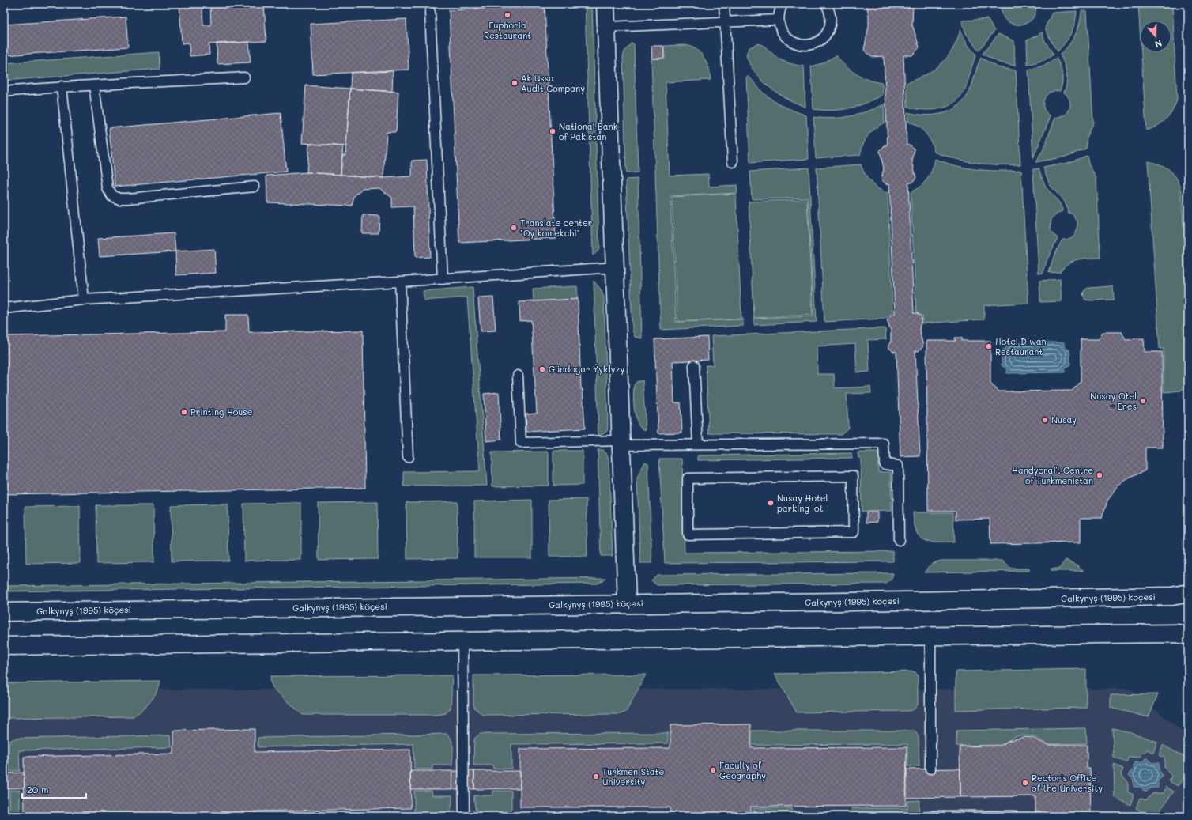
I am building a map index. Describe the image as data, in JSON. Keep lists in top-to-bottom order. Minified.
{"streets":{"main road":["Galkynyş (1995) köçesi"]},"places":["Euphoria Restaurant","Ak Ussa Audit Company","National Bank of Pakistan","Translate center \"Oy komekchi\"","Hotel Diwan Restaurant","Gündogar Ýyldyzy","Nusay Otel - Enes","Printing House","Nusay","Handycraft Centre of Turkmenistan","Nusay Hotel parking lot","Faculty of Geography","Turkmen State University","Rector's Office of the University"],"scale_bar":"20 m","north":"bottom"}
